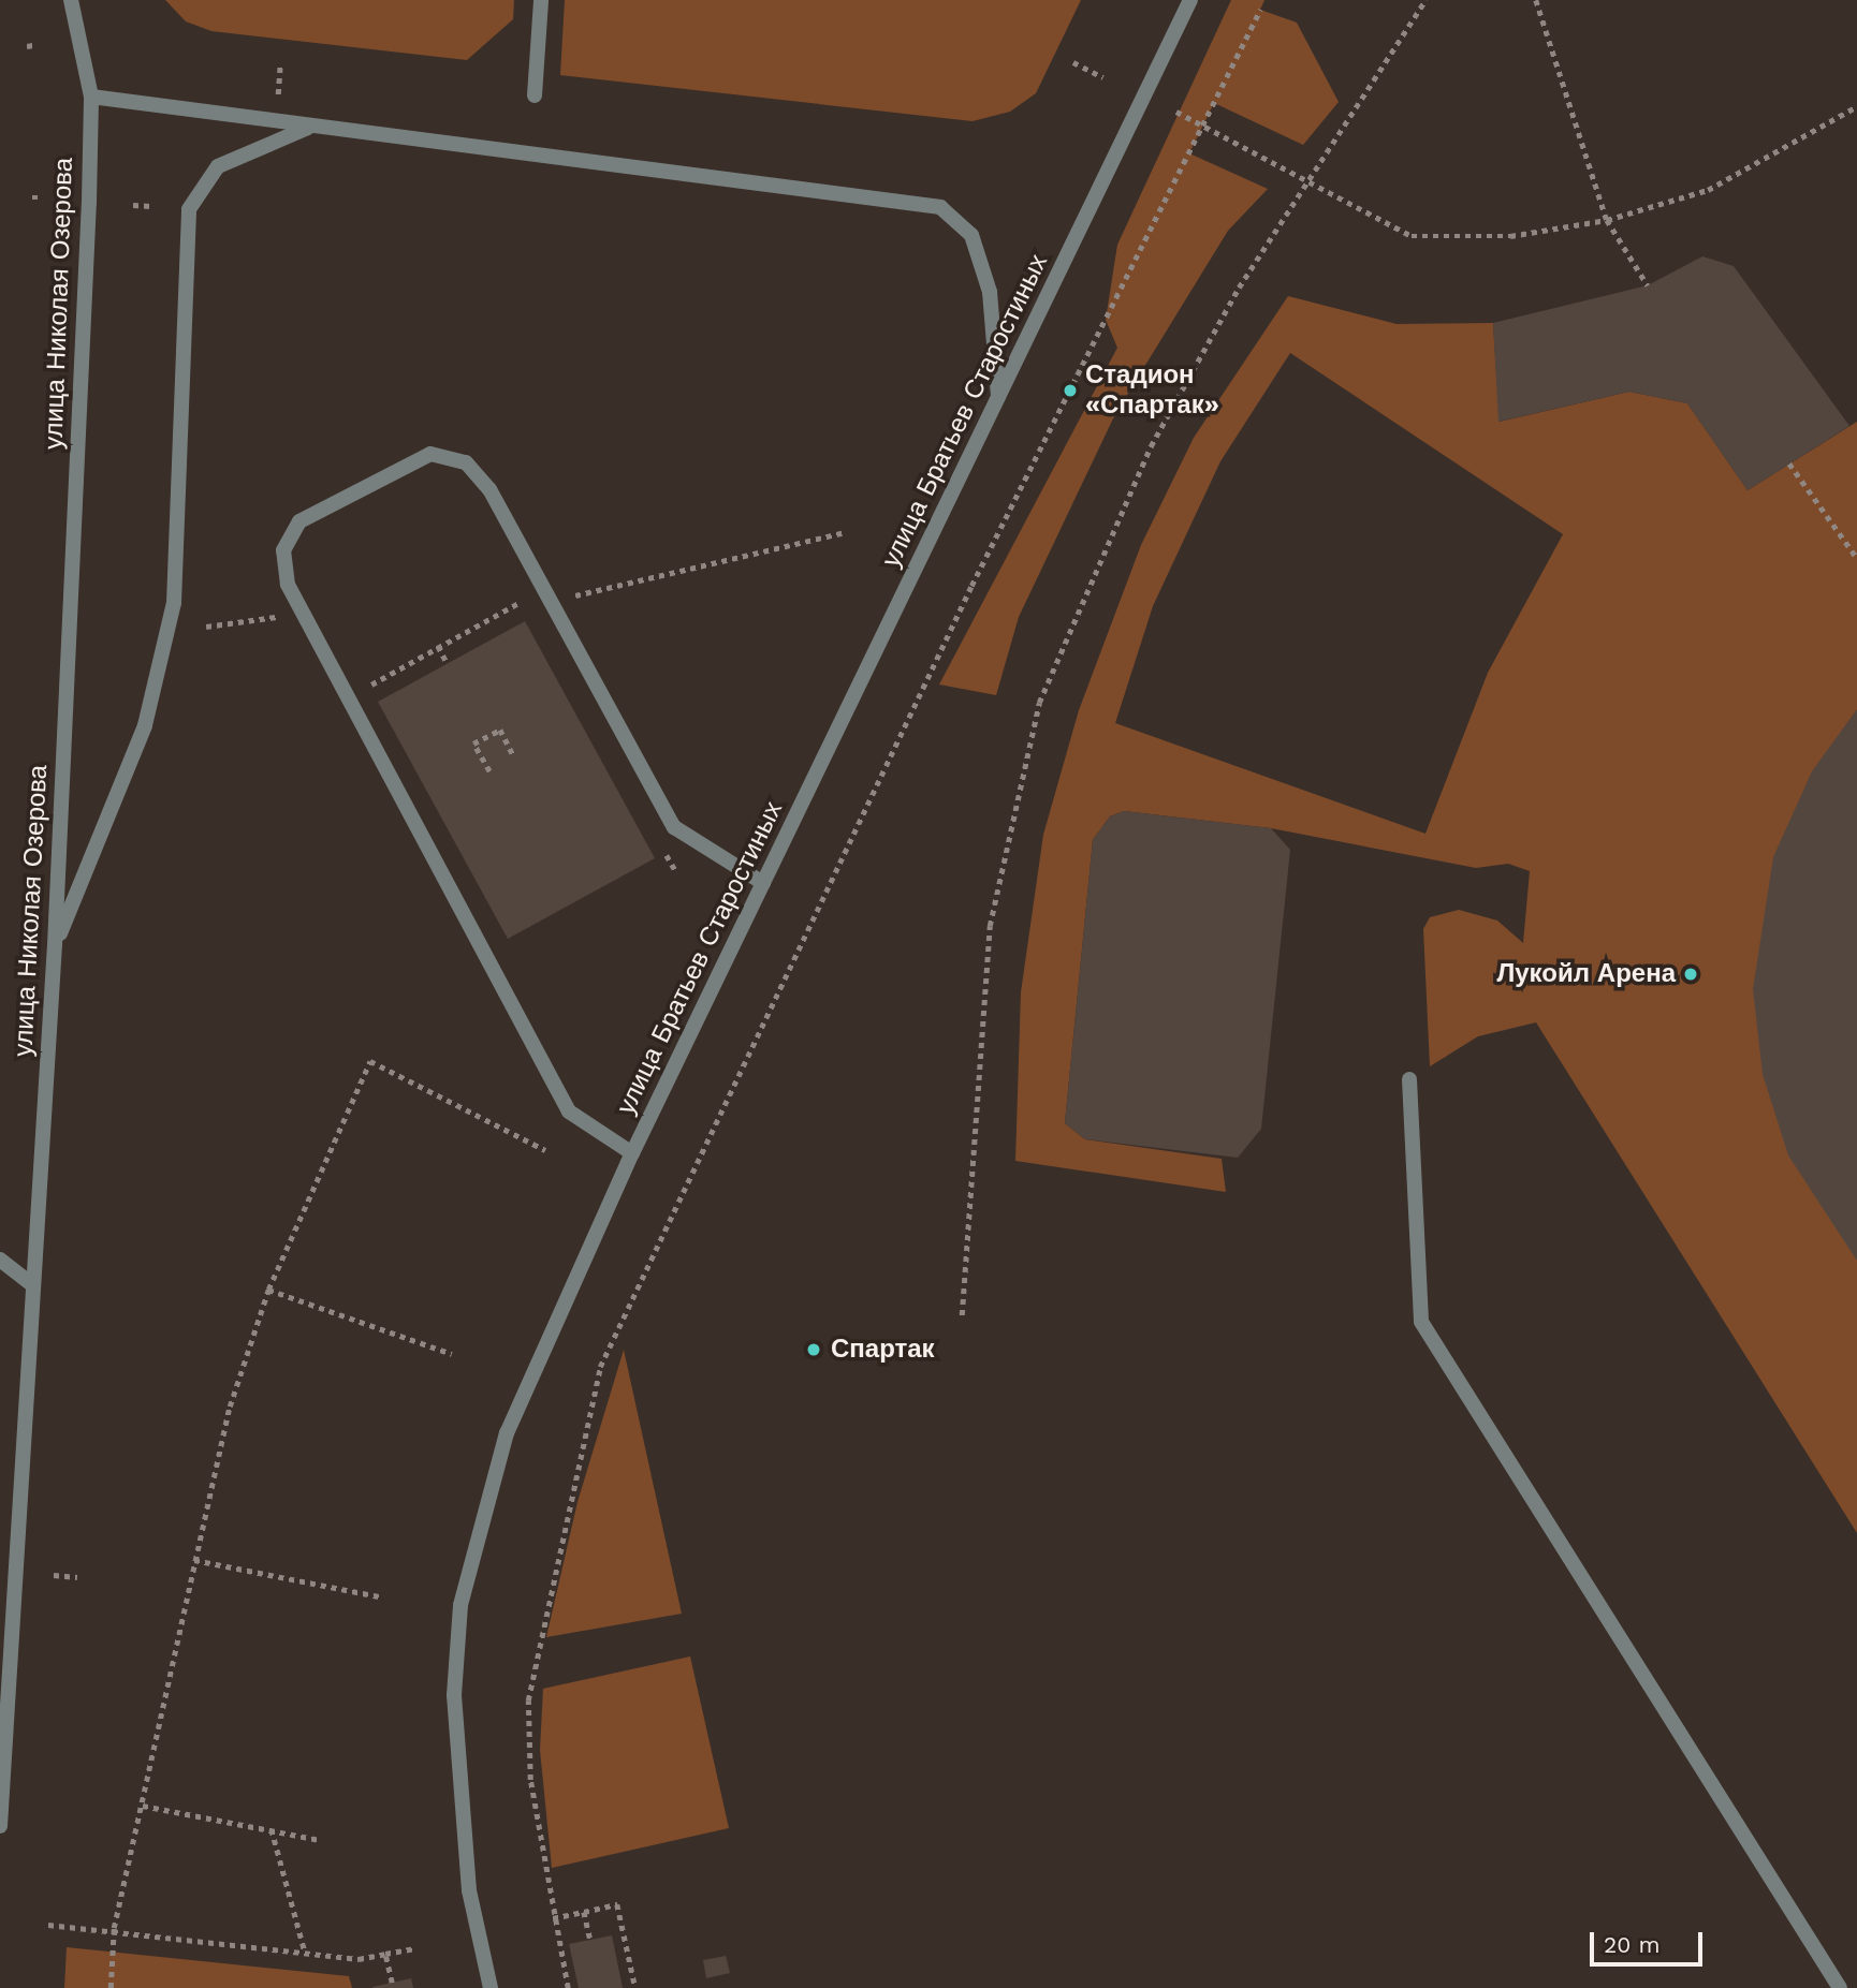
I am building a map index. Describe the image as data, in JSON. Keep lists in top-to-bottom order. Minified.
{"streets":{"street":["улица Николая Озерова","улица Братьев Старостиных"]},"places":["Стадион «Спартак»","Лукойл Арена","Спартак"],"scale_bar":"20 m"}
